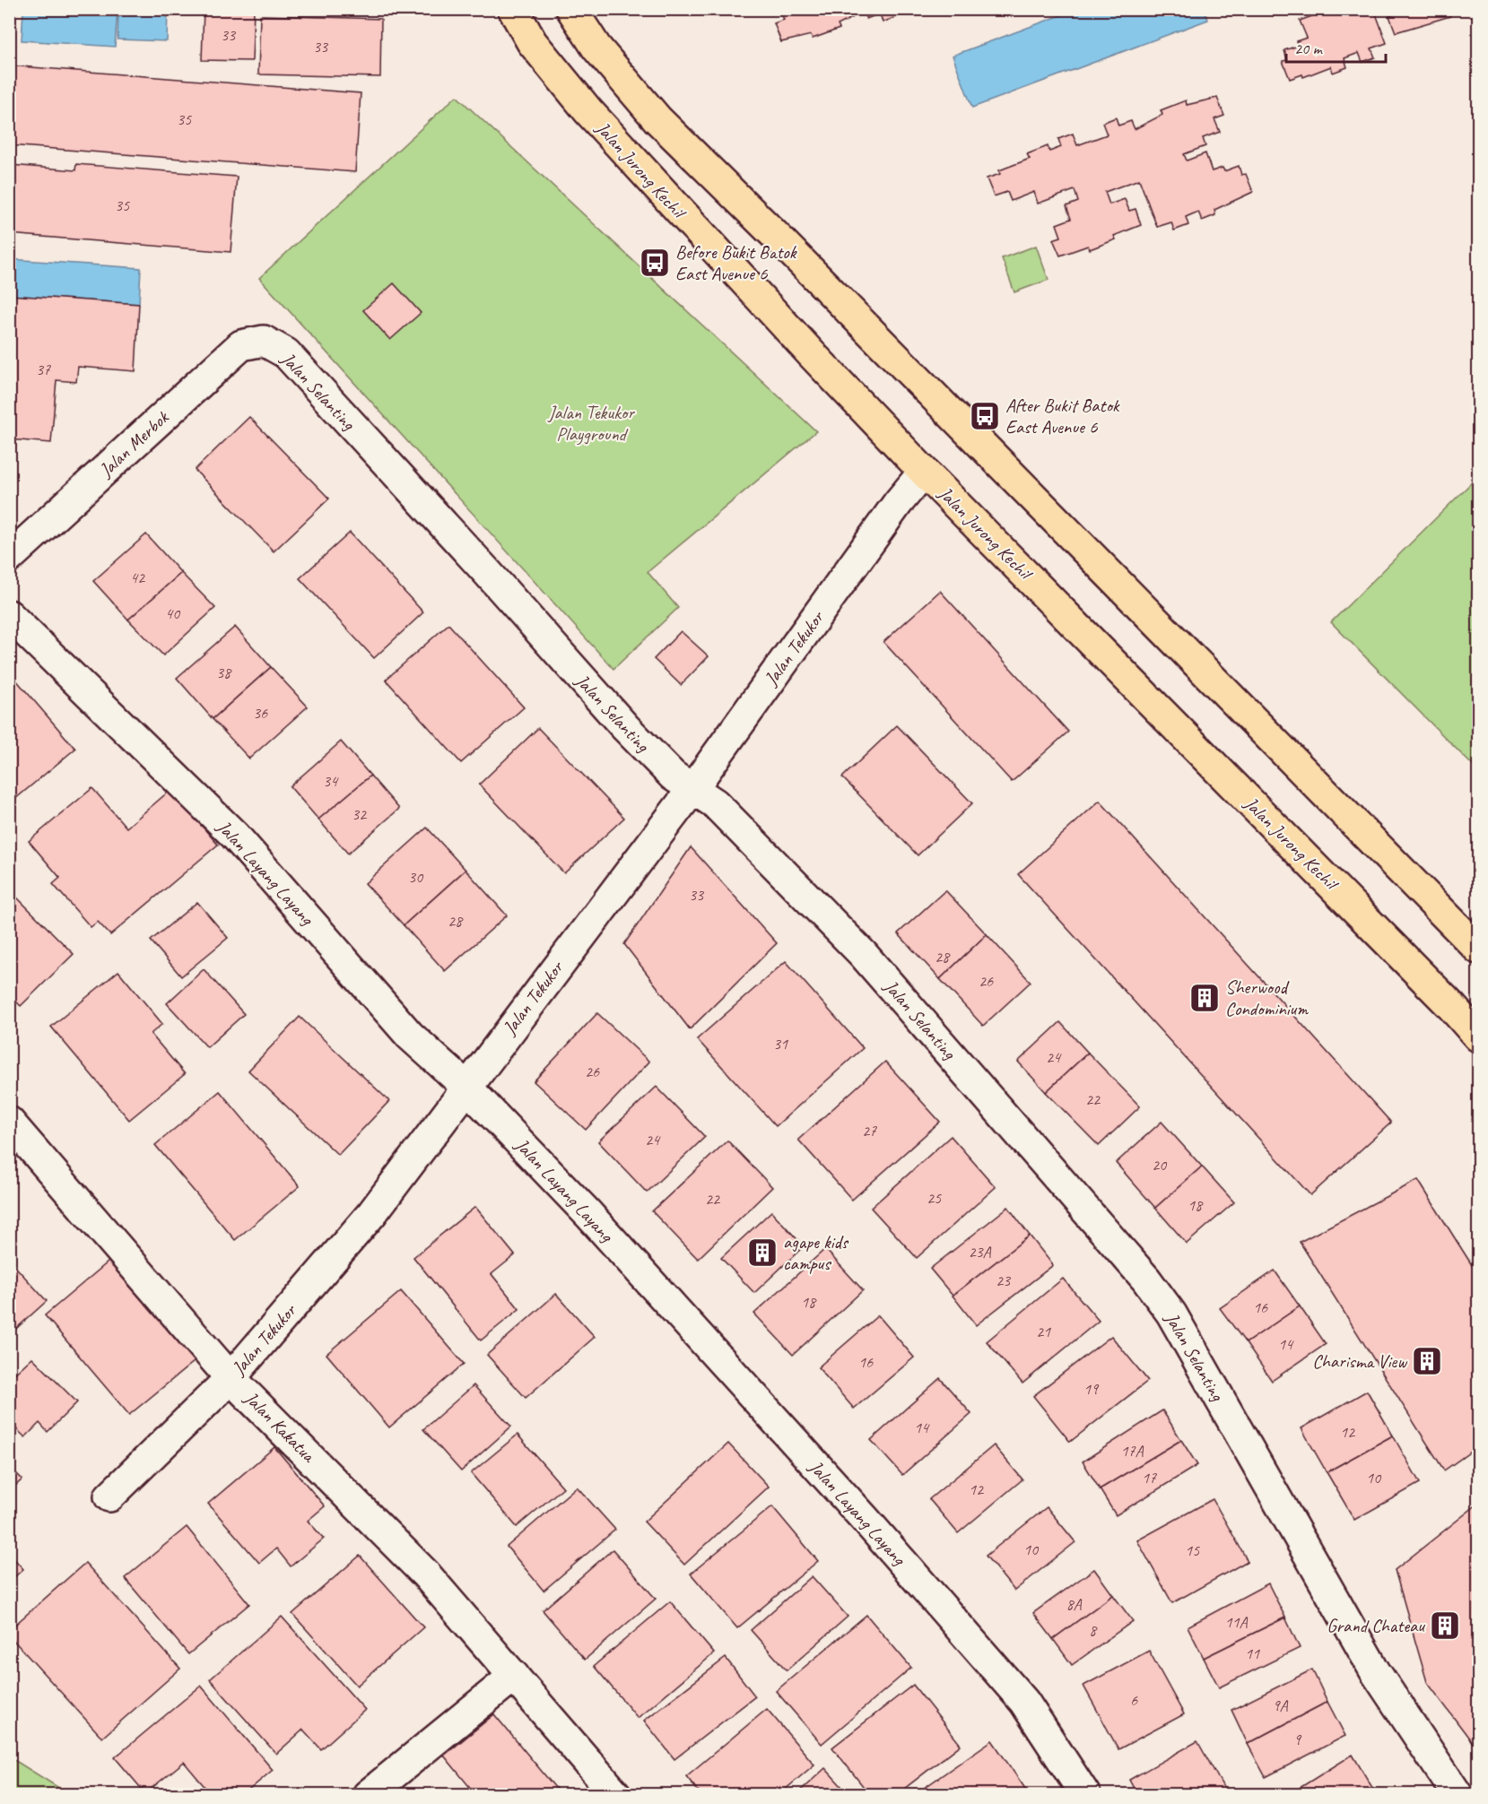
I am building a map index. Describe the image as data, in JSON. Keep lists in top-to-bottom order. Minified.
{"streets":{"main road":["Jalan Jurong Kechil"],"street":["Jalan Selanting","Jalan Merbok","Jalan Tekukor","Jalan Layang Layang","Jalan Kakatua"]},"crossings":[["Jalan Jurong Kechil","Jalan Tekukor"],["Jalan Selanting","Jalan Merbok"],["Jalan Selanting","Jalan Tekukor"],["Jalan Tekukor","Jalan Layang Layang"],["Jalan Tekukor","Jalan Kakatua"]],"parks":["Jalan Tekukor Playground"],"places":{"bus stop":["Before Bukit Batok East Avenue 6","After Bukit Batok East Avenue 6"],"building":["Sherwood Condominium","agape kids campus","Charisma View","Grand Chateau"]},"house_numbers":["33","33","35","35","37","42","40","38","36","34","32","30","33","28","28","26","31","24","26","22","27","24","20","25","22","18","23A","23","18","16","21","14","16","19","14","12","17A","17","10","12","10","15","8A","11A","8","11","6","9A","9"],"scale_bar":"20 m"}
